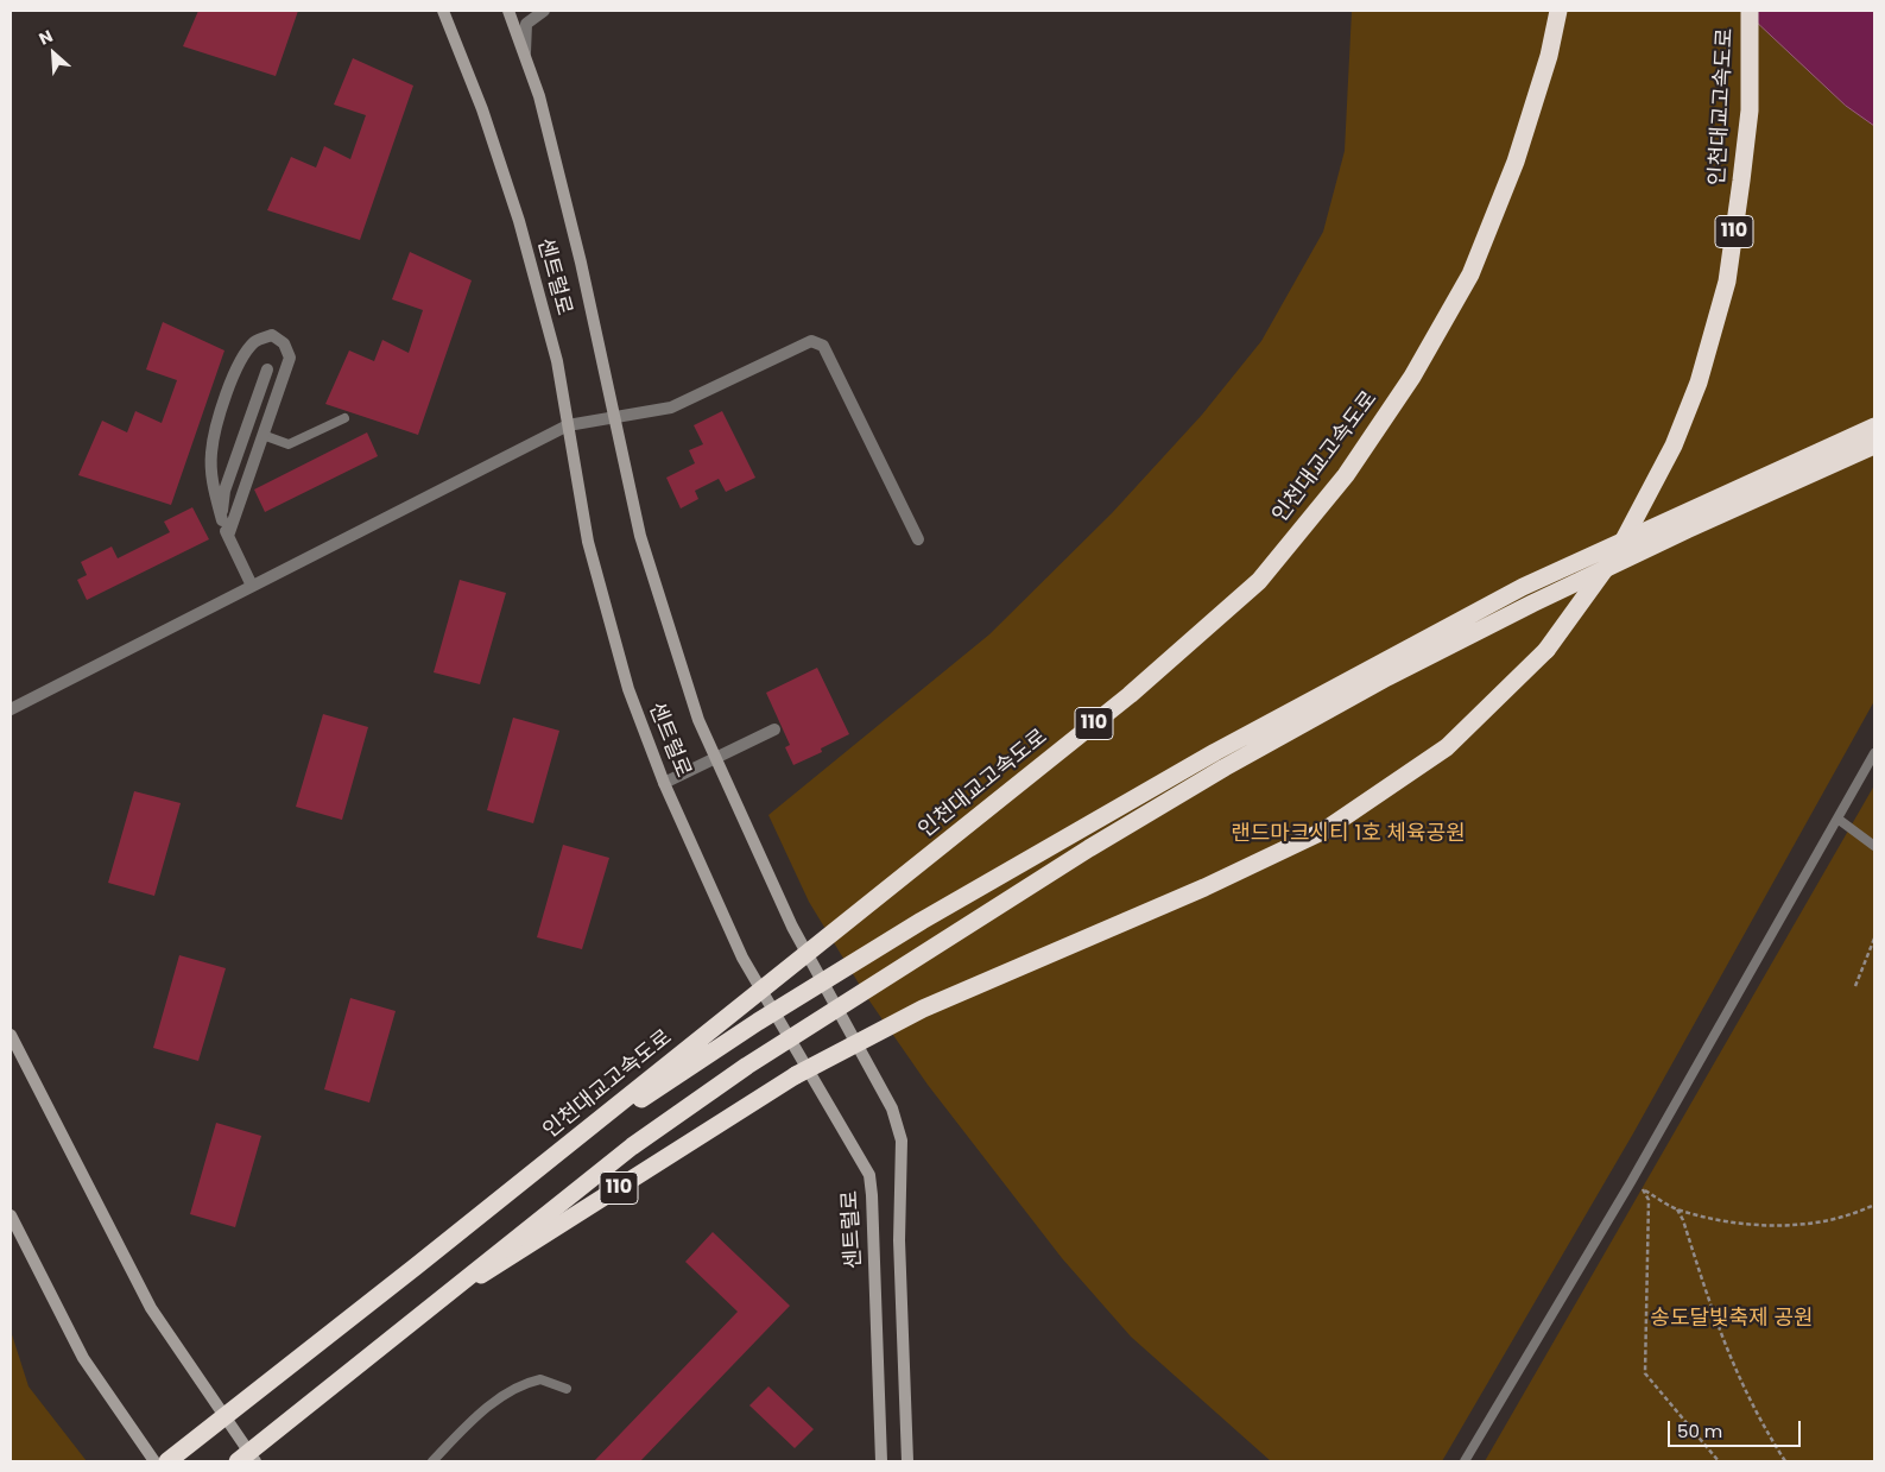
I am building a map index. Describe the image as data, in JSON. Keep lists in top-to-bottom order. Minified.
{"streets":{"highway":["인천대교고속도로","110"],"main road":["센트럴로"]},"parks":["랜드마크시티 1호 체육공원","송도달빛축제 공원"],"scale_bar":"50 m","north":"top left"}
